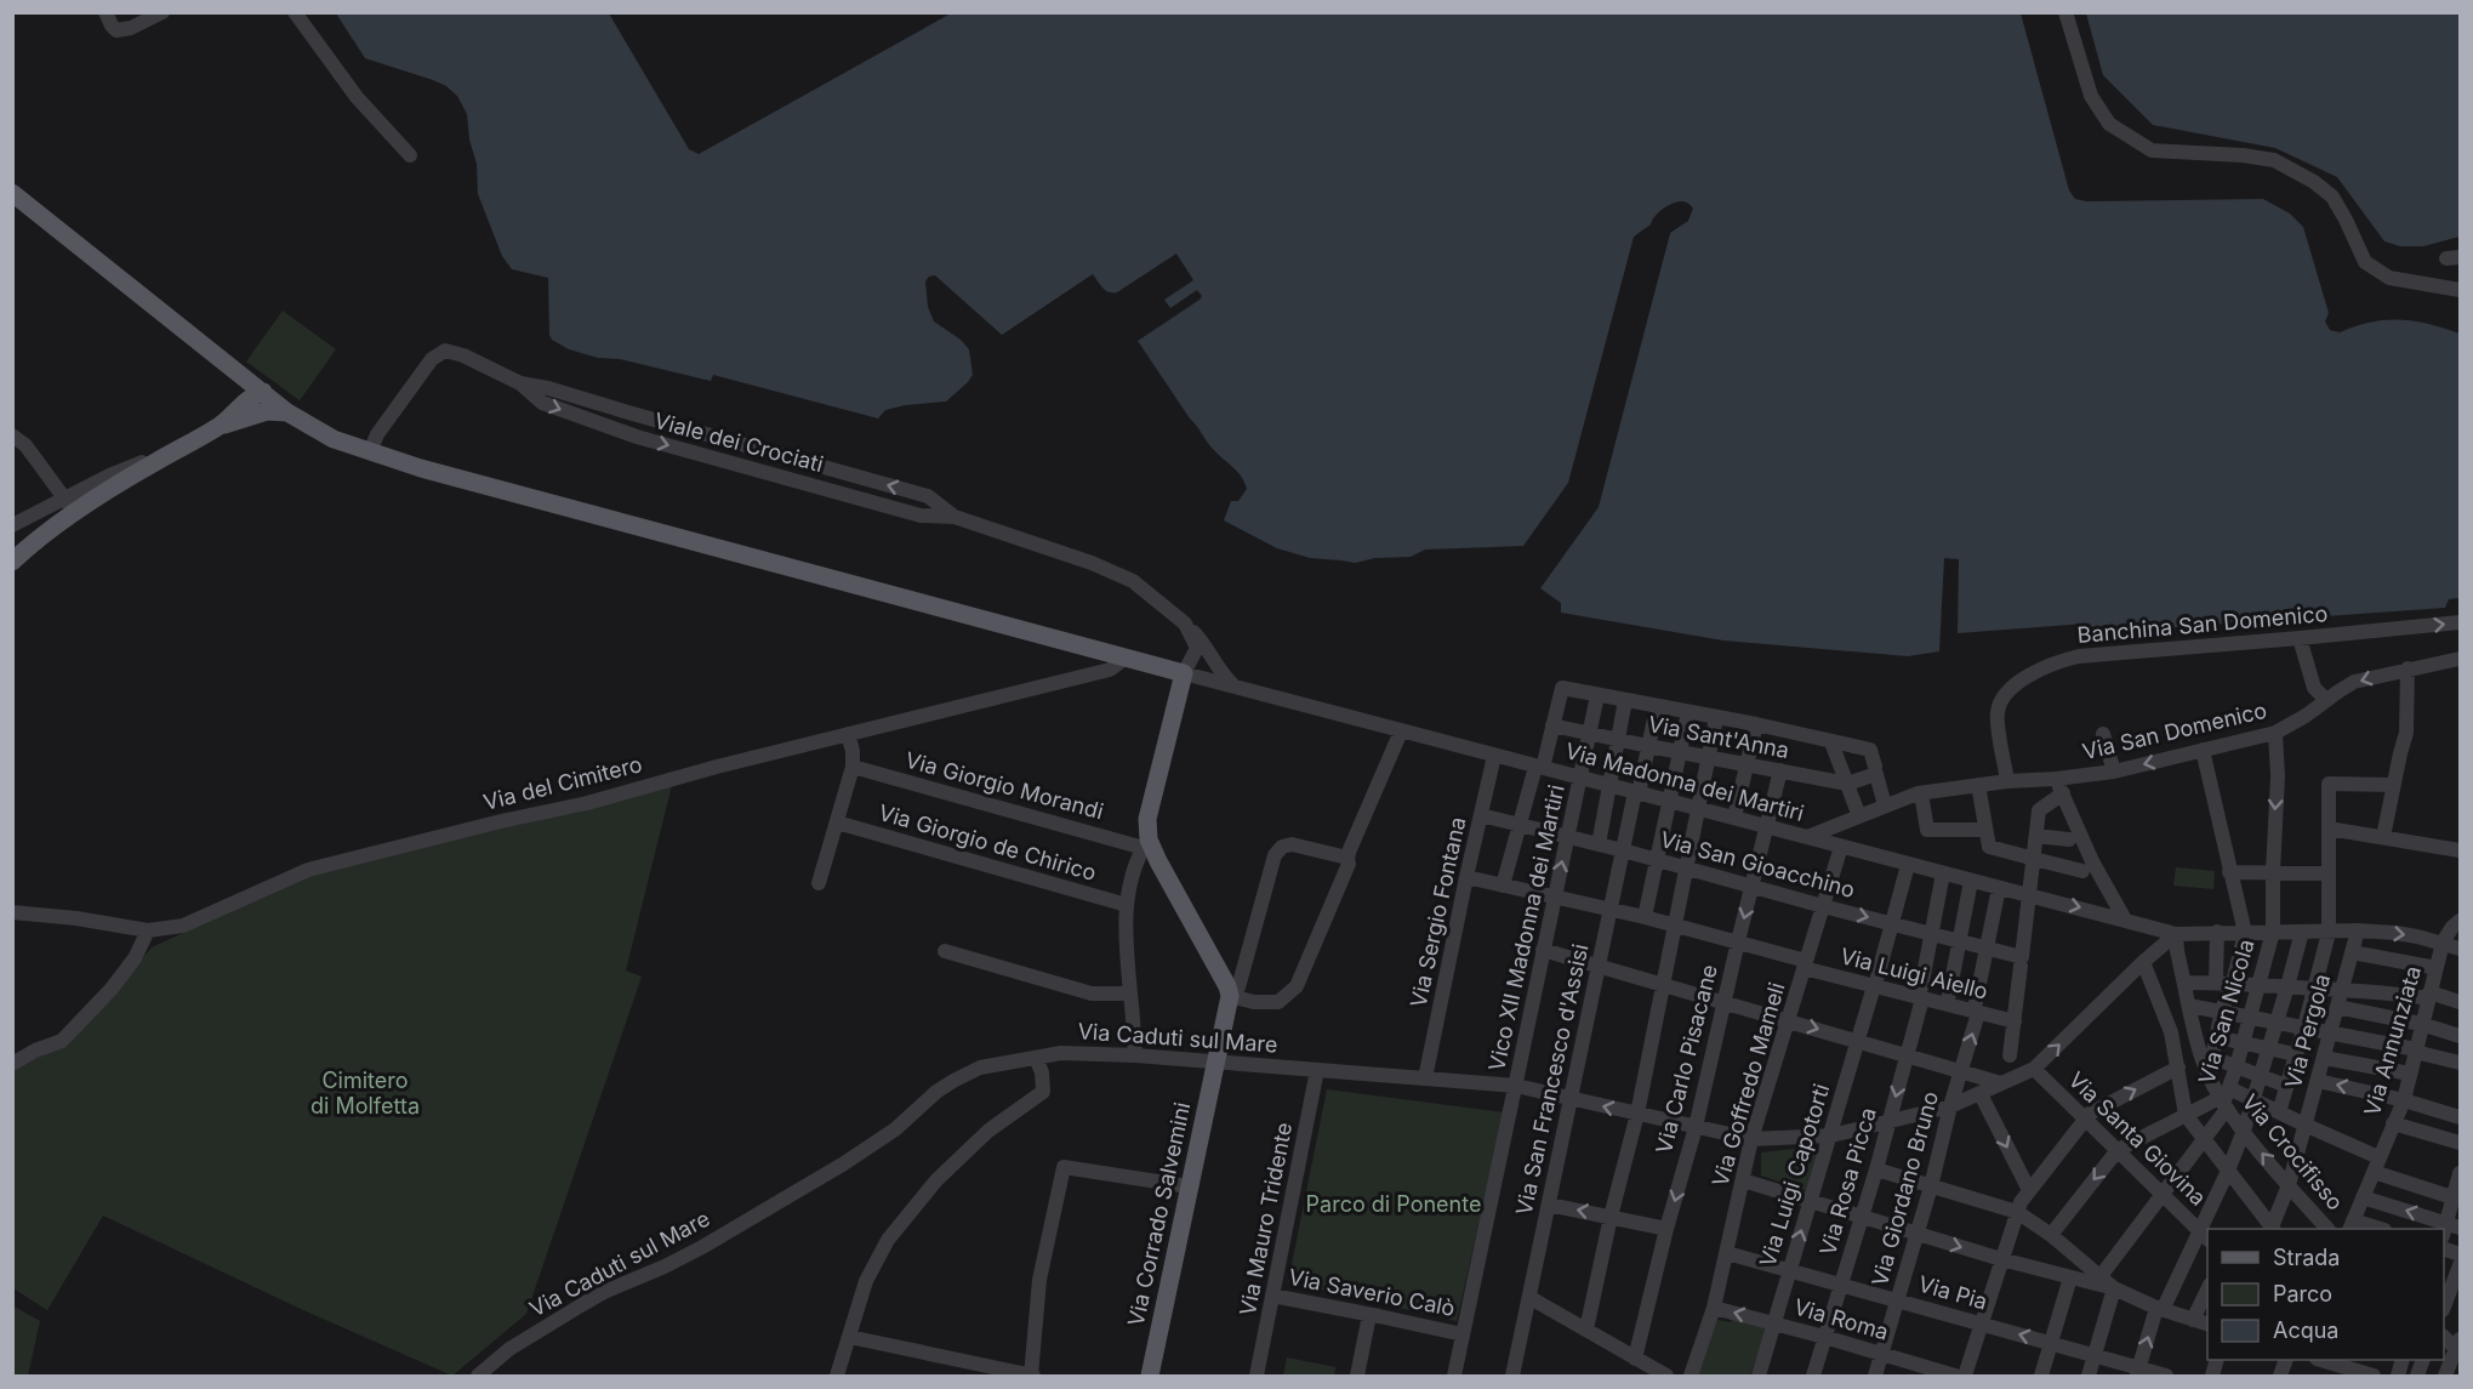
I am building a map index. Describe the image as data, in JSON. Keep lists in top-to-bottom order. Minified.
{"streets":{"main road":["Via Corrado Salvemini"],"street":["Viale dei Crociati","Banchina San Domenico","Via San Domenico","Via Sant'Anna","Via Madonna dei Martiri","Via del Cimitero","Via Giorgio Morandi","Via Giorgio de Chirico","Via San Gioacchino","Via Sergio Fontana","Vico XII Madonna dei Martiri","Via Luigi Aiello","Via San Nicola","Via Pergola","Via Caduti sul Mare","Via Annunziata","Via Carlo Pisacane","Via San Francesco d'Assisi","Via Goffredo Mameli","Via Santa Giovina","Via Crocifisso","Via Luigi Capotorti","Via Rosa Picca","Via Giordano Bruno","Via Mauro Tridente","Via Saverio Calò","Via Pia","Via Roma"]},"crossings":[["Viale dei Crociati","Via Madonna dei Martiri"],["Banchina San Domenico","Via San Domenico"],["Via San Domenico","Via Madonna dei Martiri"],["Via San Domenico","Via San Nicola"],["Via Sant'Anna","Vico XII Madonna dei Martiri"],["Via Sant'Anna","Via Carlo Pisacane"],["Via Sant'Anna","Via San Francesco d'Assisi"],["Via Madonna dei Martiri","Via Sergio Fontana"],["Via Madonna dei Martiri","Vico XII Madonna dei Martiri"],["Via Madonna dei Martiri","Via San Nicola"],["Via Madonna dei Martiri","Via Pergola"],["Via Madonna dei Martiri","Via Annunziata"],["Via Madonna dei Martiri","Via Carlo Pisacane"],["Via Madonna dei Martiri","Via San Francesco d'Assisi"],["Via Madonna dei Martiri","Via Goffredo Mameli"],["Via Madonna dei Martiri","Via Crocifisso"],["Via Madonna dei Martiri","Via Luigi Capotorti"],["Via Madonna dei Martiri","Via Rosa Picca"],["Via Madonna dei Martiri","Via Giordano Bruno"],["Via San Gioacchino","Via Sergio Fontana"],["Via San Gioacchino","Vico XII Madonna dei Martiri"],["Via San Gioacchino","Via Carlo Pisacane"],["Via San Gioacchino","Via San Francesco d'Assisi"],["Via San Gioacchino","Via Goffredo Mameli"],["Via San Gioacchino","Via Luigi Capotorti"],["Via San Gioacchino","Via Rosa Picca"],["Via San Gioacchino","Via Giordano Bruno"],["Via Sergio Fontana","Via Luigi Aiello"],["Via Sergio Fontana","Via Caduti sul Mare"],["Vico XII Madonna dei Martiri","Via Luigi Aiello"],["Vico XII Madonna dei Martiri","Via Caduti sul Mare"],["Vico XII Madonna dei Martiri","Via Saverio Calò"],["Via Luigi Aiello","Via Carlo Pisacane"],["Via Luigi Aiello","Via San Francesco d'Assisi"],["Via Luigi Aiello","Via Goffredo Mameli"],["Via Luigi Aiello","Via Luigi Capotorti"],["Via Luigi Aiello","Via Rosa Picca"],["Via Luigi Aiello","Via Giordano Bruno"],["Via San Nicola","Via Crocifisso"],["Via Pergola","Via Crocifisso"],["Via Caduti sul Mare","Via Carlo Pisacane"],["Via Caduti sul Mare","Via San Francesco d'Assisi"],["Via Caduti sul Mare","Via Goffredo Mameli"],["Via Caduti sul Mare","Via Santa Giovina"],["Via Caduti sul Mare","Via Luigi Capotorti"],["Via Caduti sul Mare","Via Rosa Picca"],["Via Caduti sul Mare","Via Giordano Bruno"],["Via Caduti sul Mare","Via Corrado Salvemini"],["Via Caduti sul Mare","Via Mauro Tridente"],["Via Goffredo Mameli","Via Pia"],["Via Goffredo Mameli","Via Roma"],["Via Luigi Capotorti","Via Pia"],["Via Luigi Capotorti","Via Roma"],["Via Rosa Picca","Via Pia"],["Via Rosa Picca","Via Roma"],["Via Giordano Bruno","Via Pia"],["Via Giordano Bruno","Via Roma"],["Via Mauro Tridente","Via Saverio Calò"]],"parks":["Cimitero di Molfetta","Parco di Ponente"],"legend":["Strada","Parco","Acqua"]}
